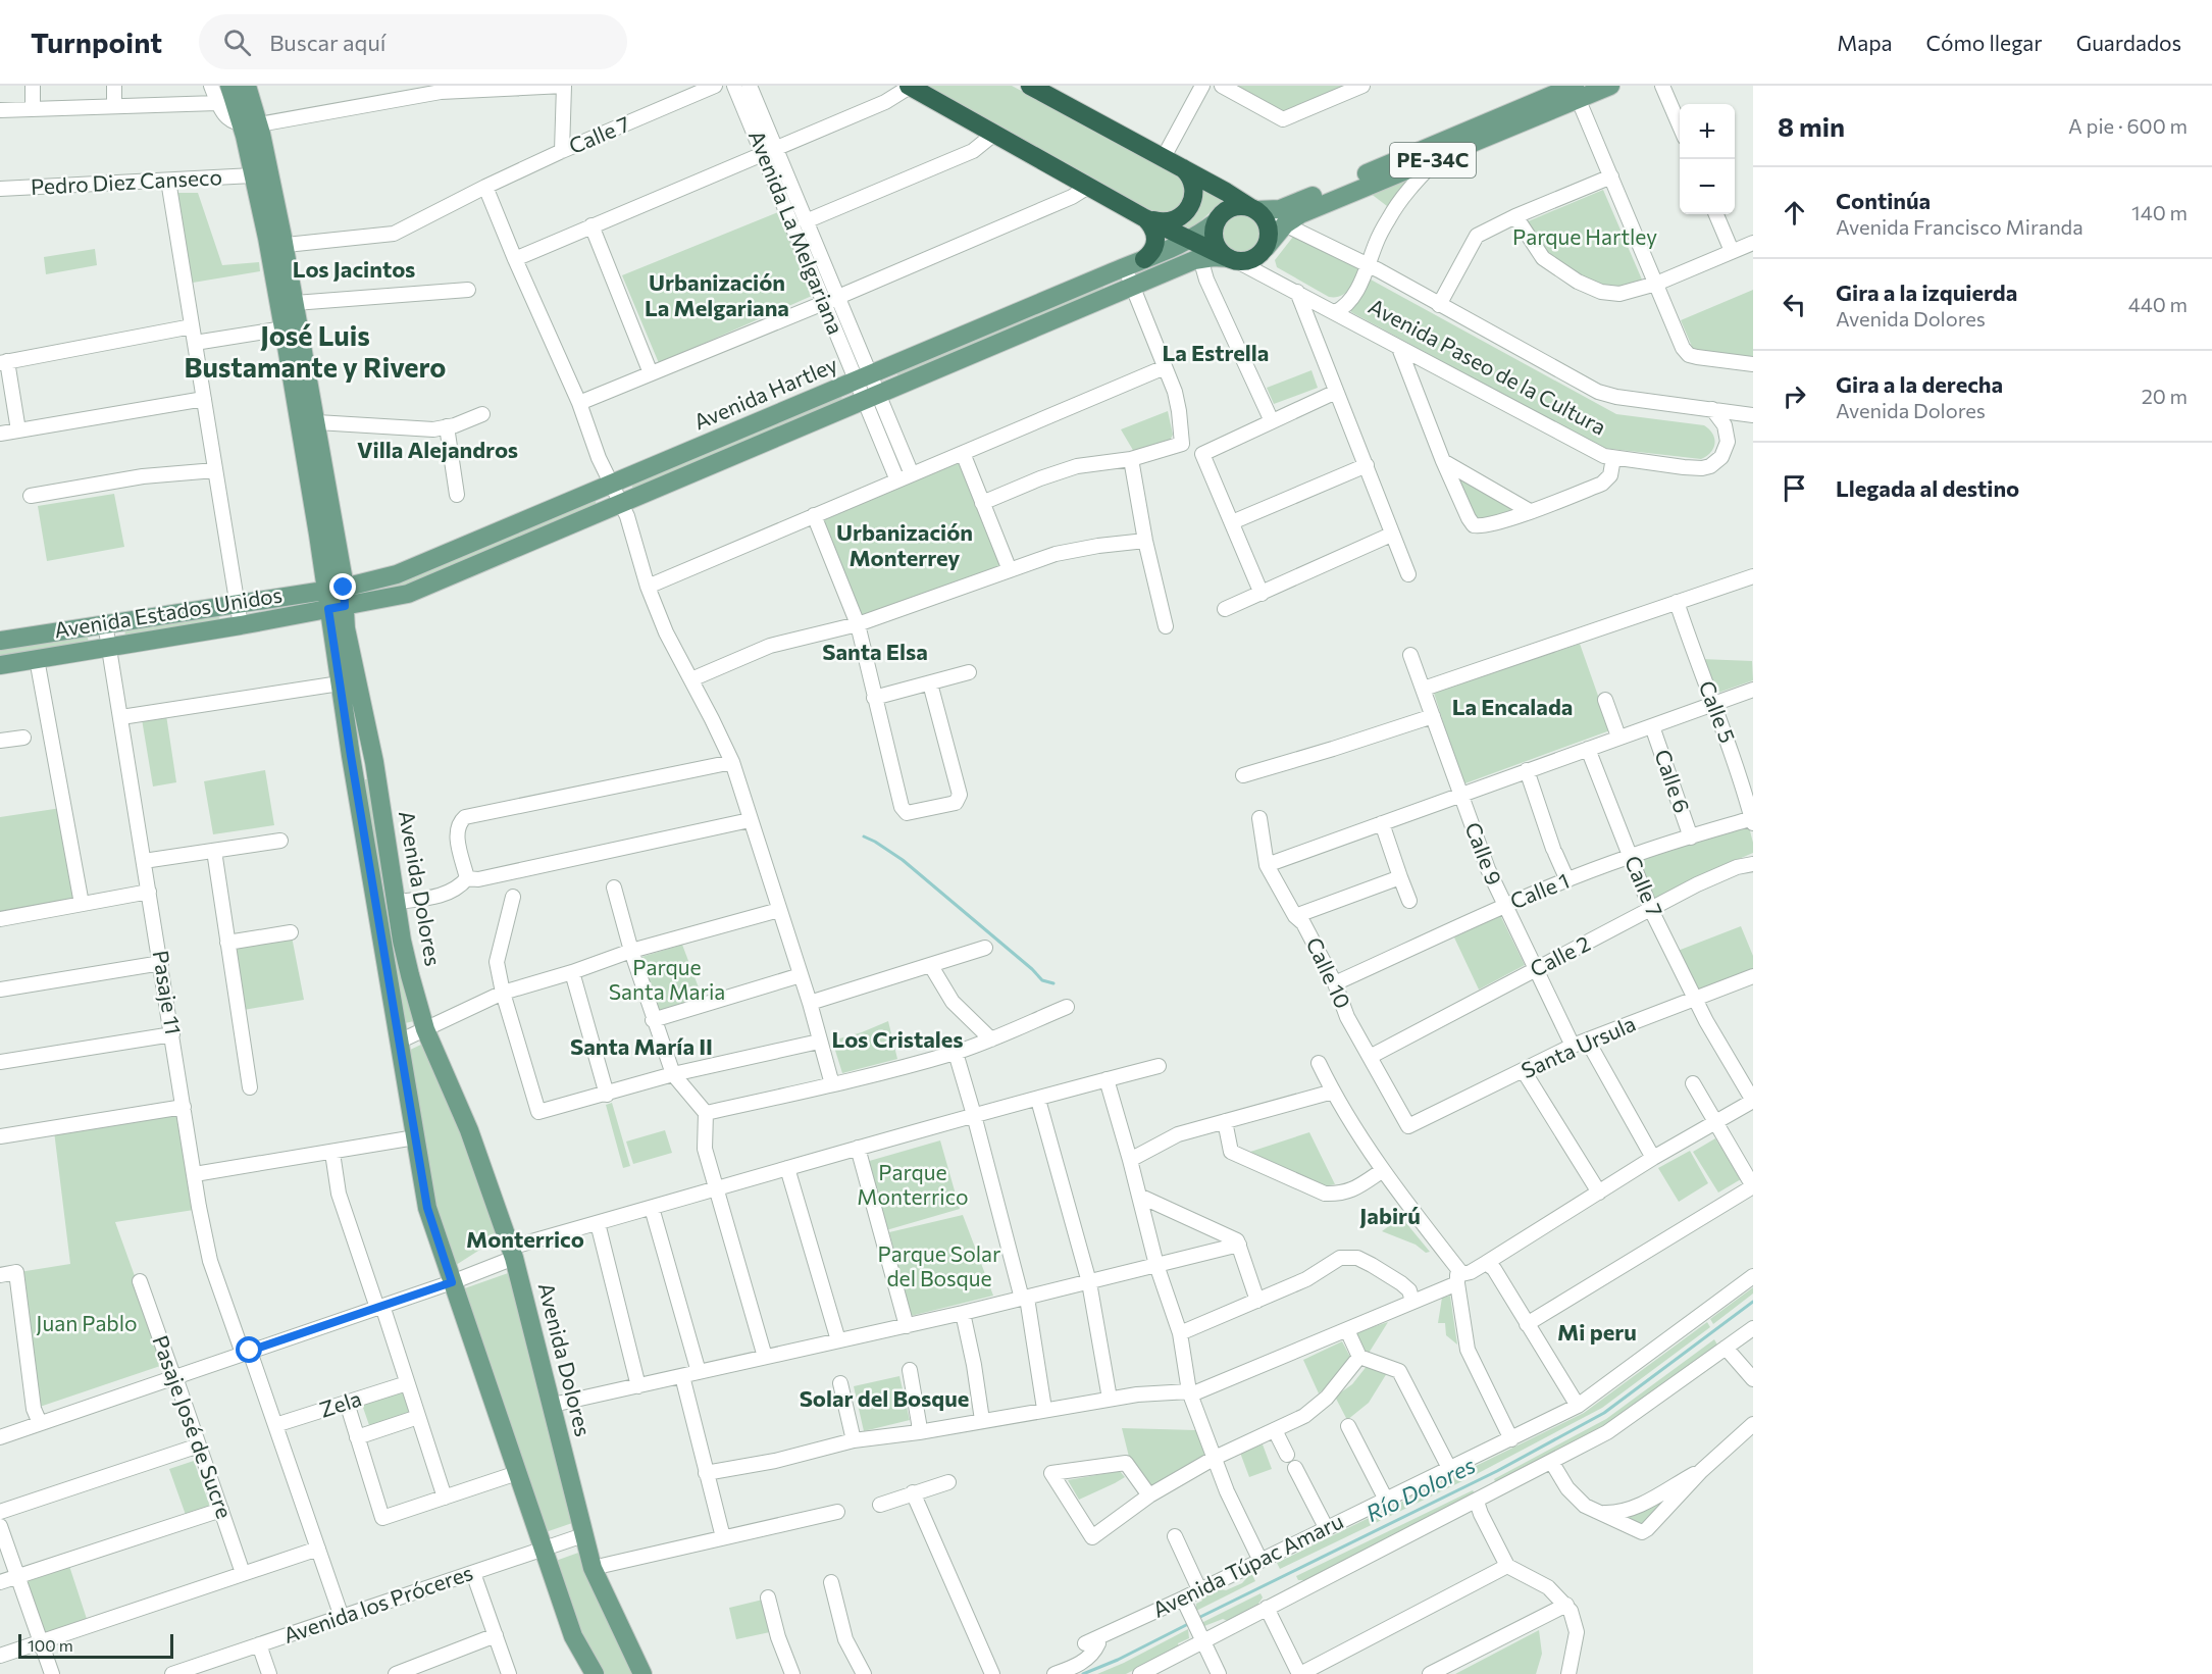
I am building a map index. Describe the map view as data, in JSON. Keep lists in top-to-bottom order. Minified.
{"streets":{"highway":["PE-34C","Avenida Paseo de la Cultura"],"main road":["Avenida Hartley","Avenida Estados Unidos","Avenida Dolores"],"street":["Calle 7","Pedro Diez Canseco","Avenida La Melgariana","Calle 5","Calle 6","Calle 9","Calle 1","Calle 2","Calle 10","Pasaje 11","Santa Ursula","Zela","Pasaje José de Sucre","Avenida Túpac Amaru","Avenida los Próceres"]},"crossings":[["Calle 7","Avenida Dolores"],["Calle 7","Calle 1"],["Calle 7","Calle 2"],["Calle 7","Santa Ursula"],["PE-34C","Avenida Paseo de la Cultura"],["PE-34C","Avenida Hartley"],["Pedro Diez Canseco","Avenida Dolores"],["Avenida La Melgariana","Avenida Hartley"],["Avenida Paseo de la Cultura","Avenida Hartley"],["Avenida Hartley","Avenida Estados Unidos"],["Avenida Hartley","Avenida Dolores"],["Avenida Estados Unidos","Avenida Dolores"],["Avenida Estados Unidos","Pasaje 11"],["Calle 5","Calle 1"],["Calle 6","Calle 1"],["Calle 9","Calle 1"],["Calle 9","Calle 2"],["Calle 9","Santa Ursula"],["Avenida Dolores","Avenida los Próceres"],["Calle 1","Calle 10"],["Calle 2","Calle 10"],["Calle 10","Santa Ursula"]],"districts":["Los Jacintos","Urbanización La Melgariana","José Luis Bustamante y Rivero","La Estrella","Villa Alejandros","Urbanización Monterrey","Santa Elsa","La Encalada","Los Cristales","Santa María II","Jabirú","Monterrico","Mi peru","Solar del Bosque"],"water":["Río Dolores"],"parks":["Parque Hartley","Parque Santa Maria","Parque Monterrico","Parque Solar del Bosque","Juan Pablo"],"scale_bar":"100 m","page":{"header":"Turnpoint","search":"Buscar aquí","nav":["Mapa","Cómo llegar","Guardados"],"heading":["8 min","A pie · 600 m"],"map_buttons":["+","−"],"list":[["Continúa","Avenida Francisco Miranda","140 m"],["Gira a la izquierda","Avenida Dolores","440 m"],["Gira a la derecha","Avenida Dolores","20 m"],"Llegada al destino"],"scale":"100 m"}}
